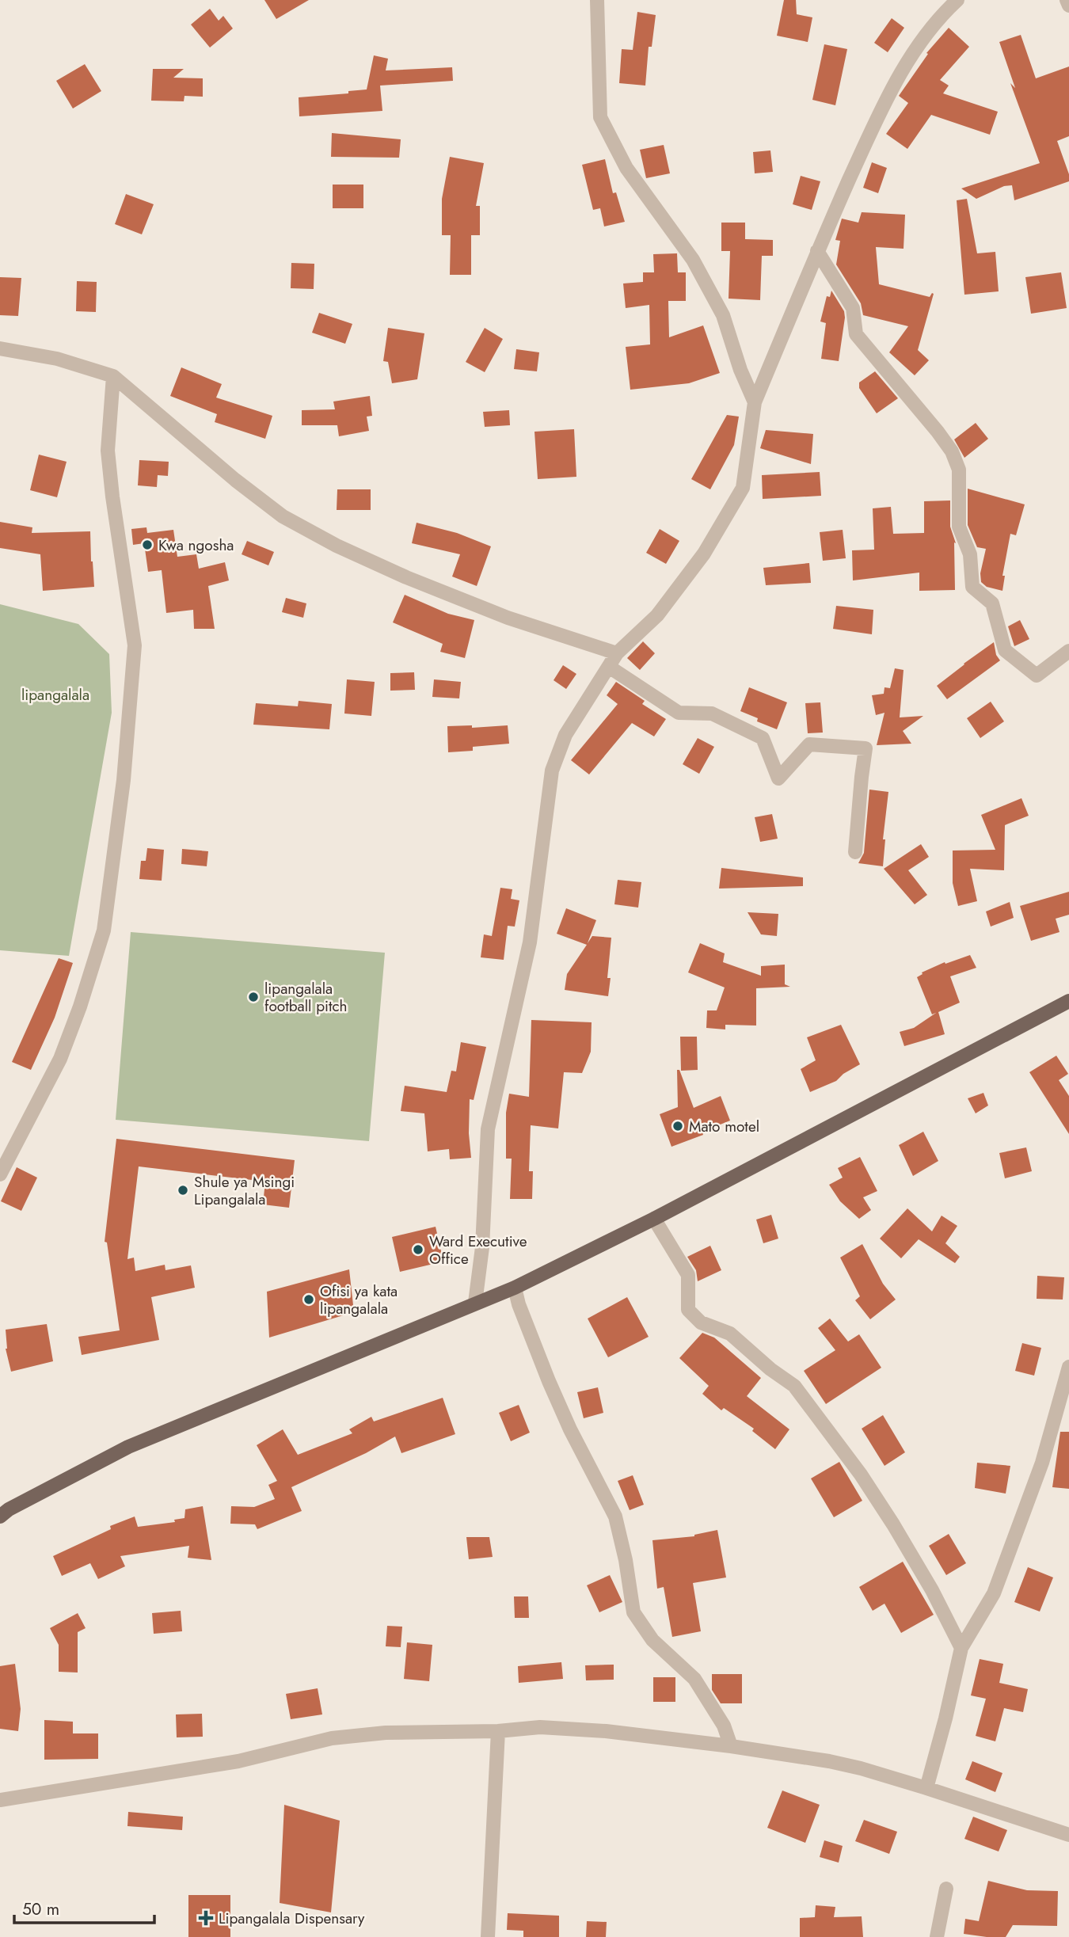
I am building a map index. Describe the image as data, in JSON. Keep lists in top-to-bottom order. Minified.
{"parks":["lipangalala"],"places":{"other":["Kwa ngosha","lipangalala football pitch","Mato motel","Shule ya Msingi Lipangalala","Ward Executive Office","Ofisi ya kata lipangalala"],"health":["Lipangalala Dispensary"]},"scale_bar":"50 m"}
